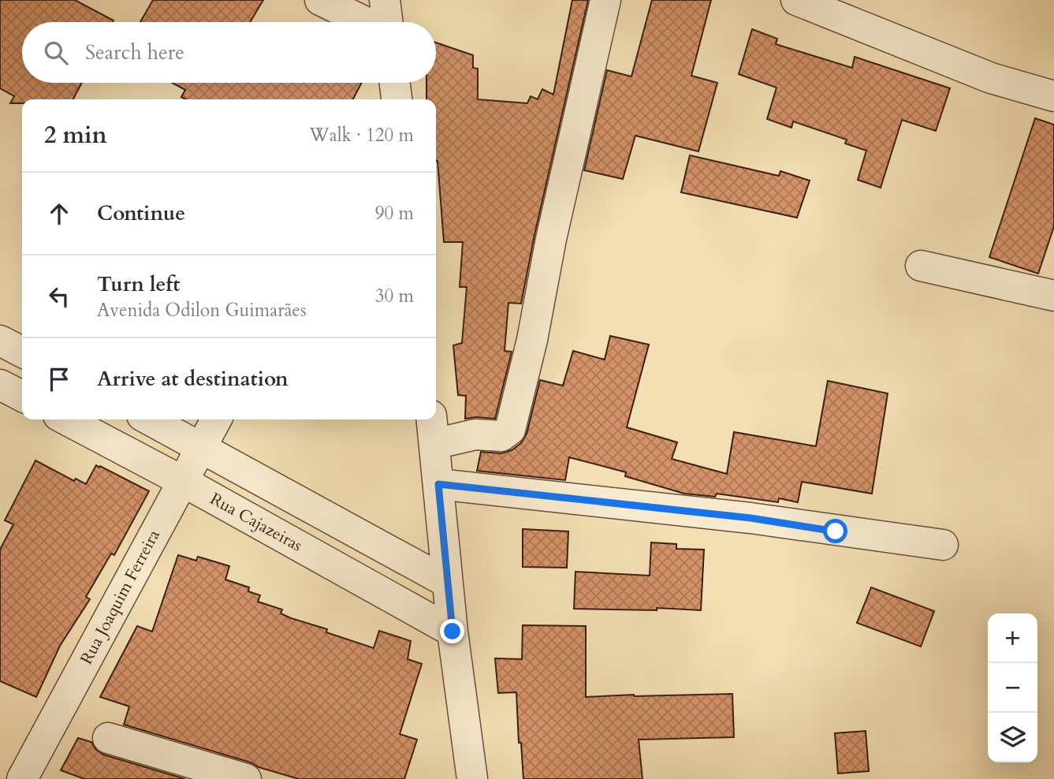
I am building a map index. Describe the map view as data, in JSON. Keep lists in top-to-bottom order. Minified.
{"streets":{"street":["Rua Cajazeiras","Rua Joaquim Ferreira"]},"crossings":[["Rua Cajazeiras","Rua Joaquim Ferreira"]],"page":{"search":"Search here","heading":["2 min","Walk · 120 m"],"list":[["Continue","90 m"],["Turn left","Avenida Odilon Guimarães","30 m"],"Arrive at destination"],"map_buttons":["+","−"]}}
